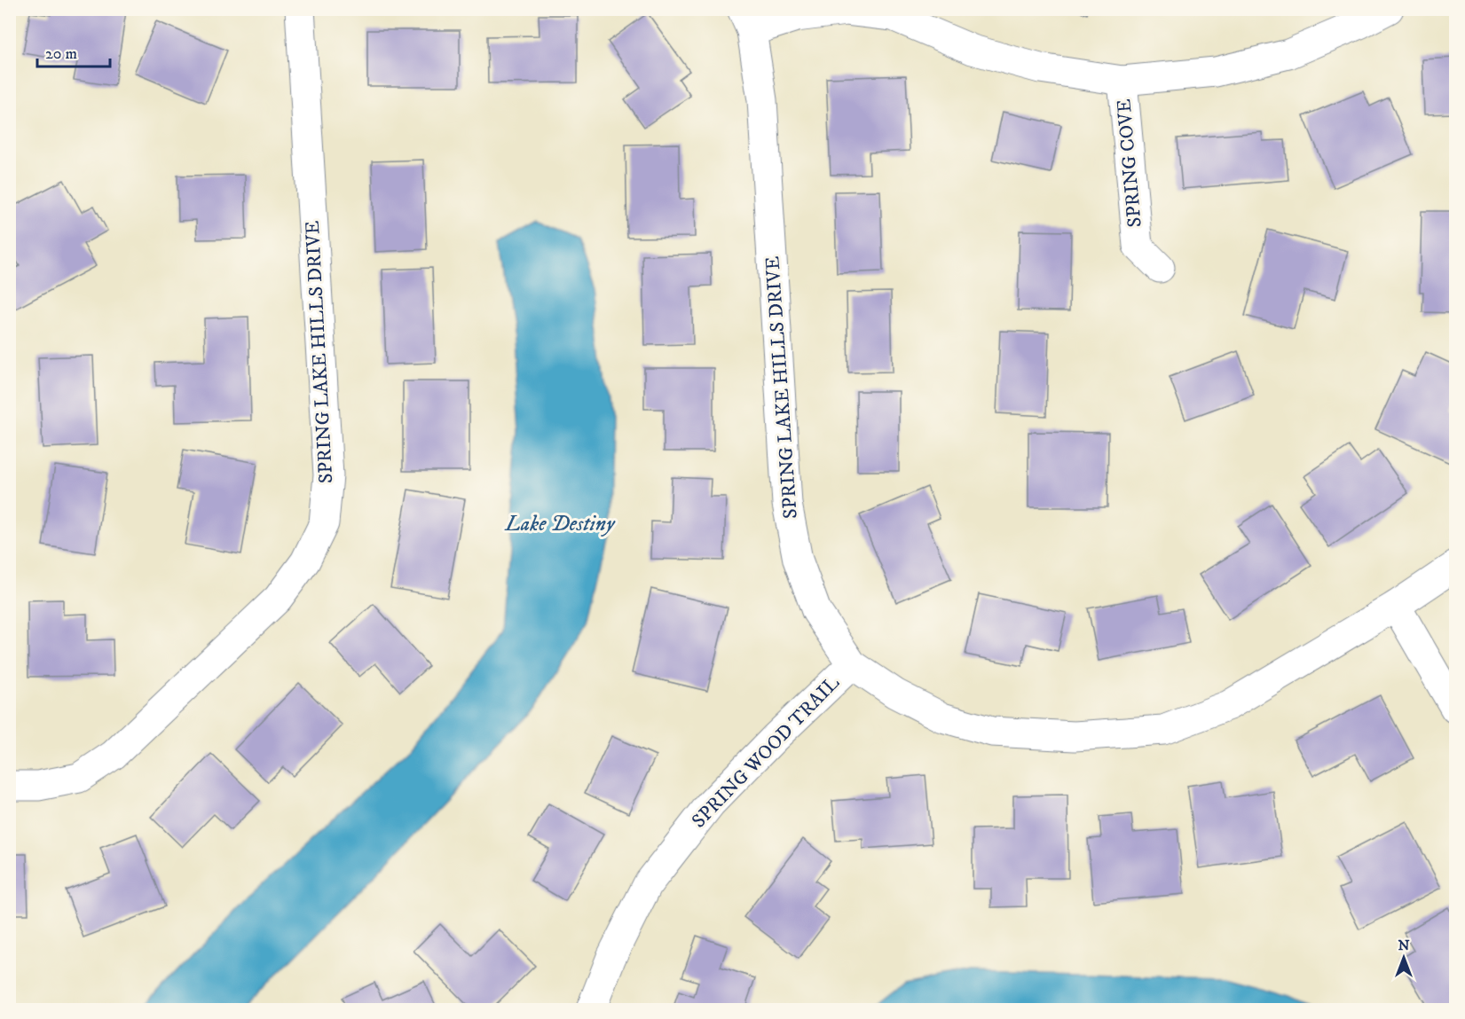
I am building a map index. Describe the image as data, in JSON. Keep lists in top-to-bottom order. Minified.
{"streets":{"street":["SPRING COVE","SPRING LAKE HILLS DRIVE","SPRING WOOD TRAIL"]},"crossings":[["SPRING LAKE HILLS DRIVE","SPRING WOOD TRAIL"]],"water":["Lake Destiny"],"scale_bar":"20 m","north":"top"}
